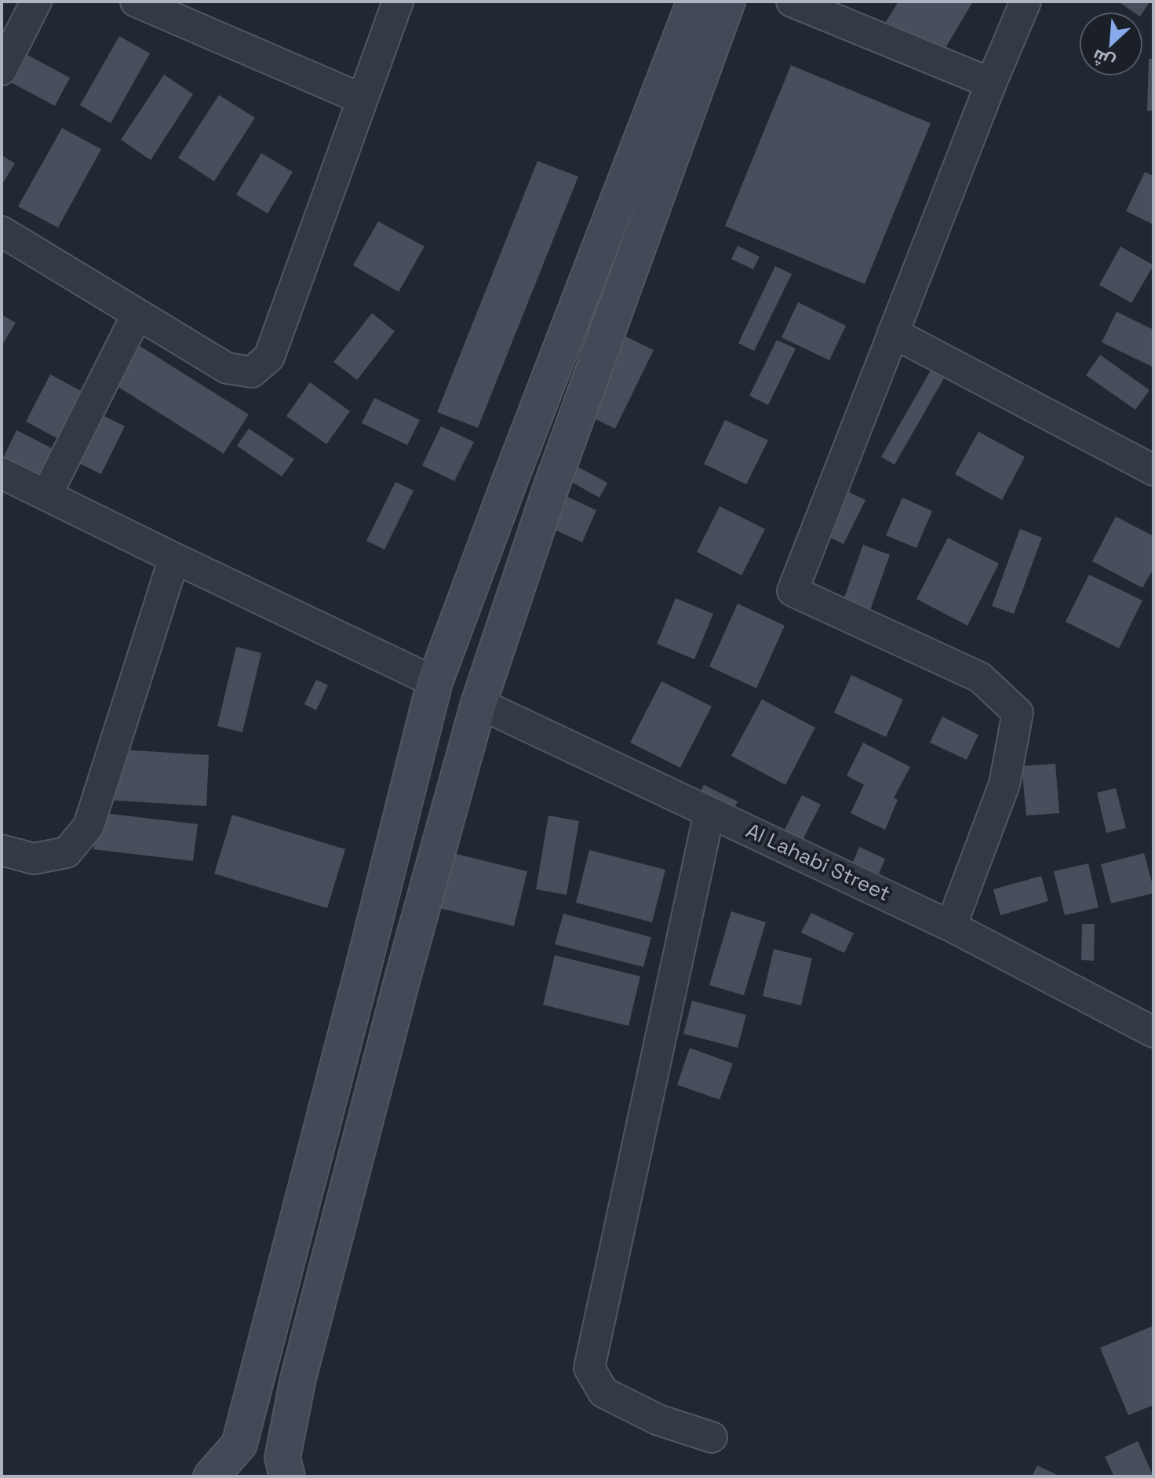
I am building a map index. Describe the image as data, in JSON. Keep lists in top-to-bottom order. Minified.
{"streets":{"street":["Al Lahabi Street"]},"north":"bottom left"}
